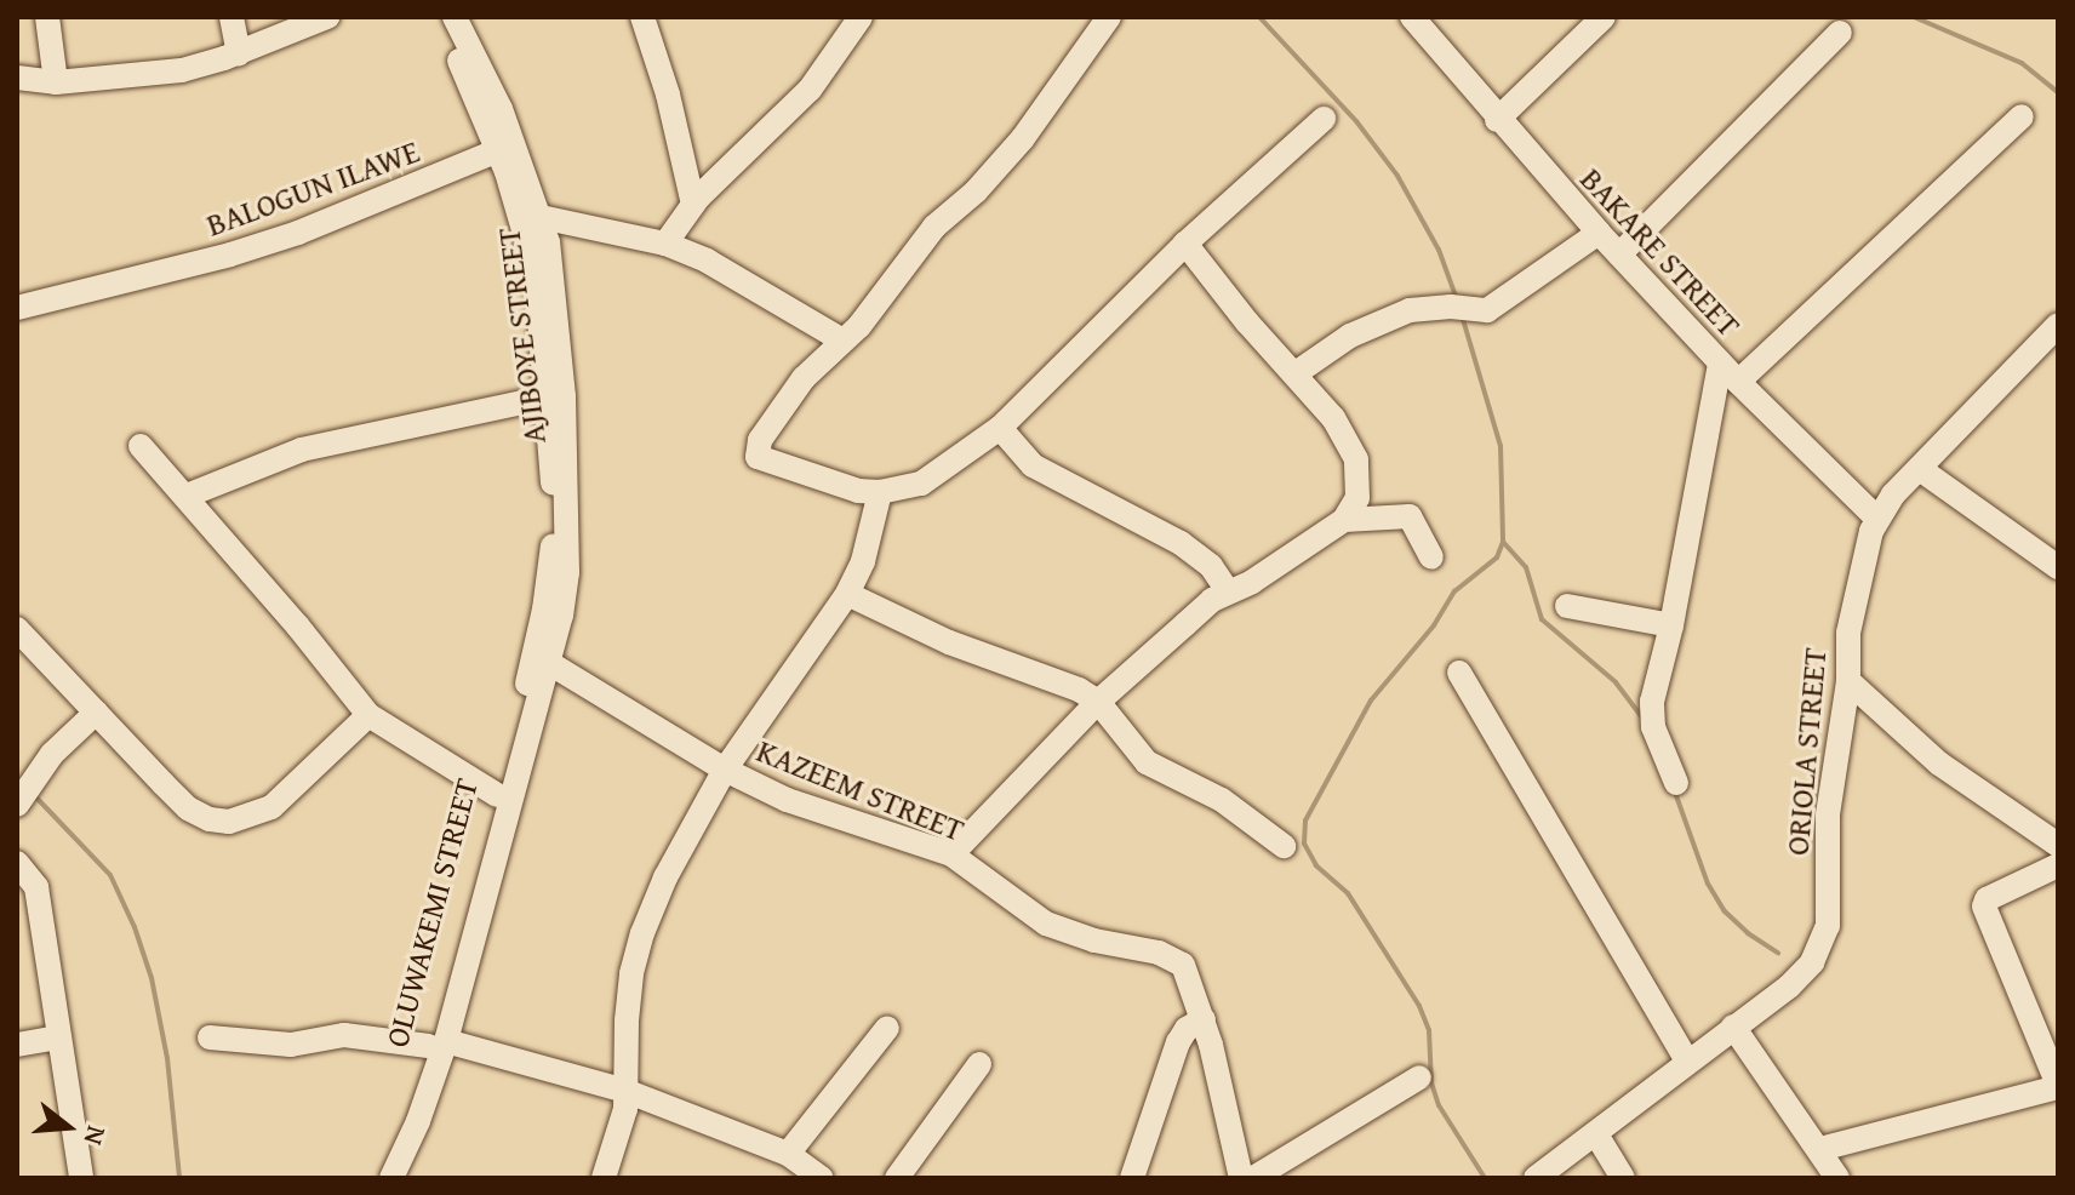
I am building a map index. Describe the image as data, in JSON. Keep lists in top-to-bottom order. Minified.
{"streets":{"street":["BALOGUN ILAWE","BAKARE STREET","AJIBOYE STREET","ORIOLA STREET","KAZEEM STREET","OLUWAKEMI STREET"]},"crossings":[["BALOGUN ILAWE","AJIBOYE STREET"],["BAKARE STREET","ORIOLA STREET"],["AJIBOYE STREET","KAZEEM STREET"],["AJIBOYE STREET","OLUWAKEMI STREET"],["KAZEEM STREET","OLUWAKEMI STREET"]],"north":"right"}
